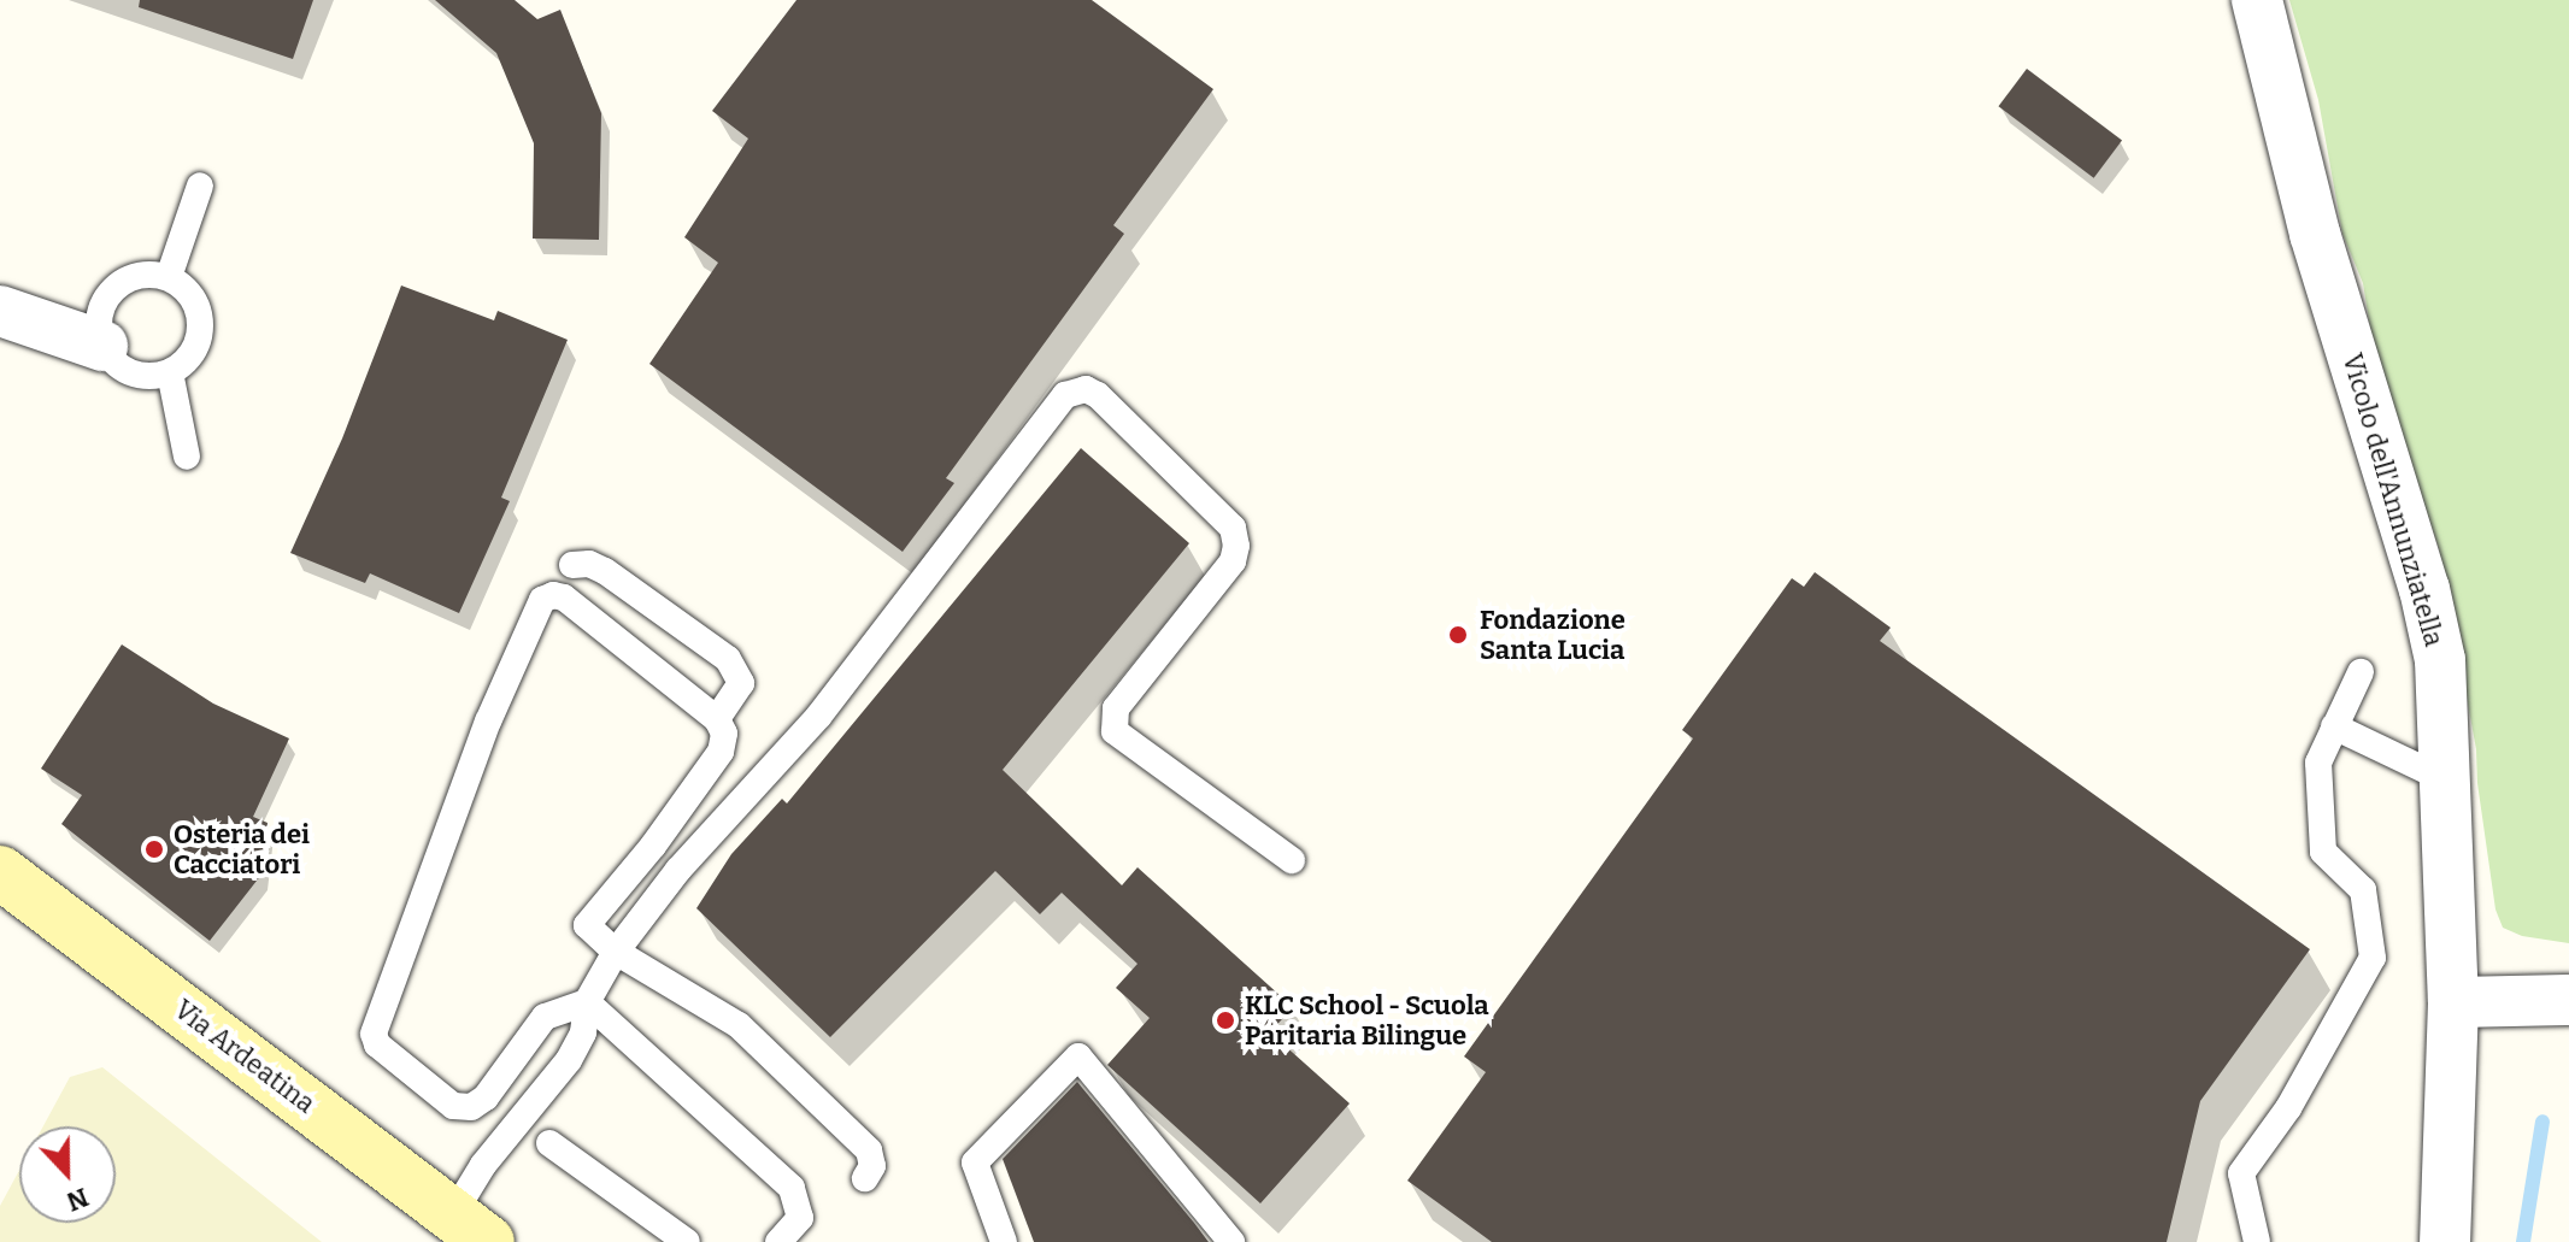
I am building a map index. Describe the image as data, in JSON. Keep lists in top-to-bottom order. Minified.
{"streets":{"main road":["Via Ardeatina"],"street":["Vicolo dell'Annunziatella"]},"places":["Fondazione Santa Lucia","Osteria dei Cacciatori","KLC School - Scuola Paritaria Bilingue"],"north":"bottom"}
